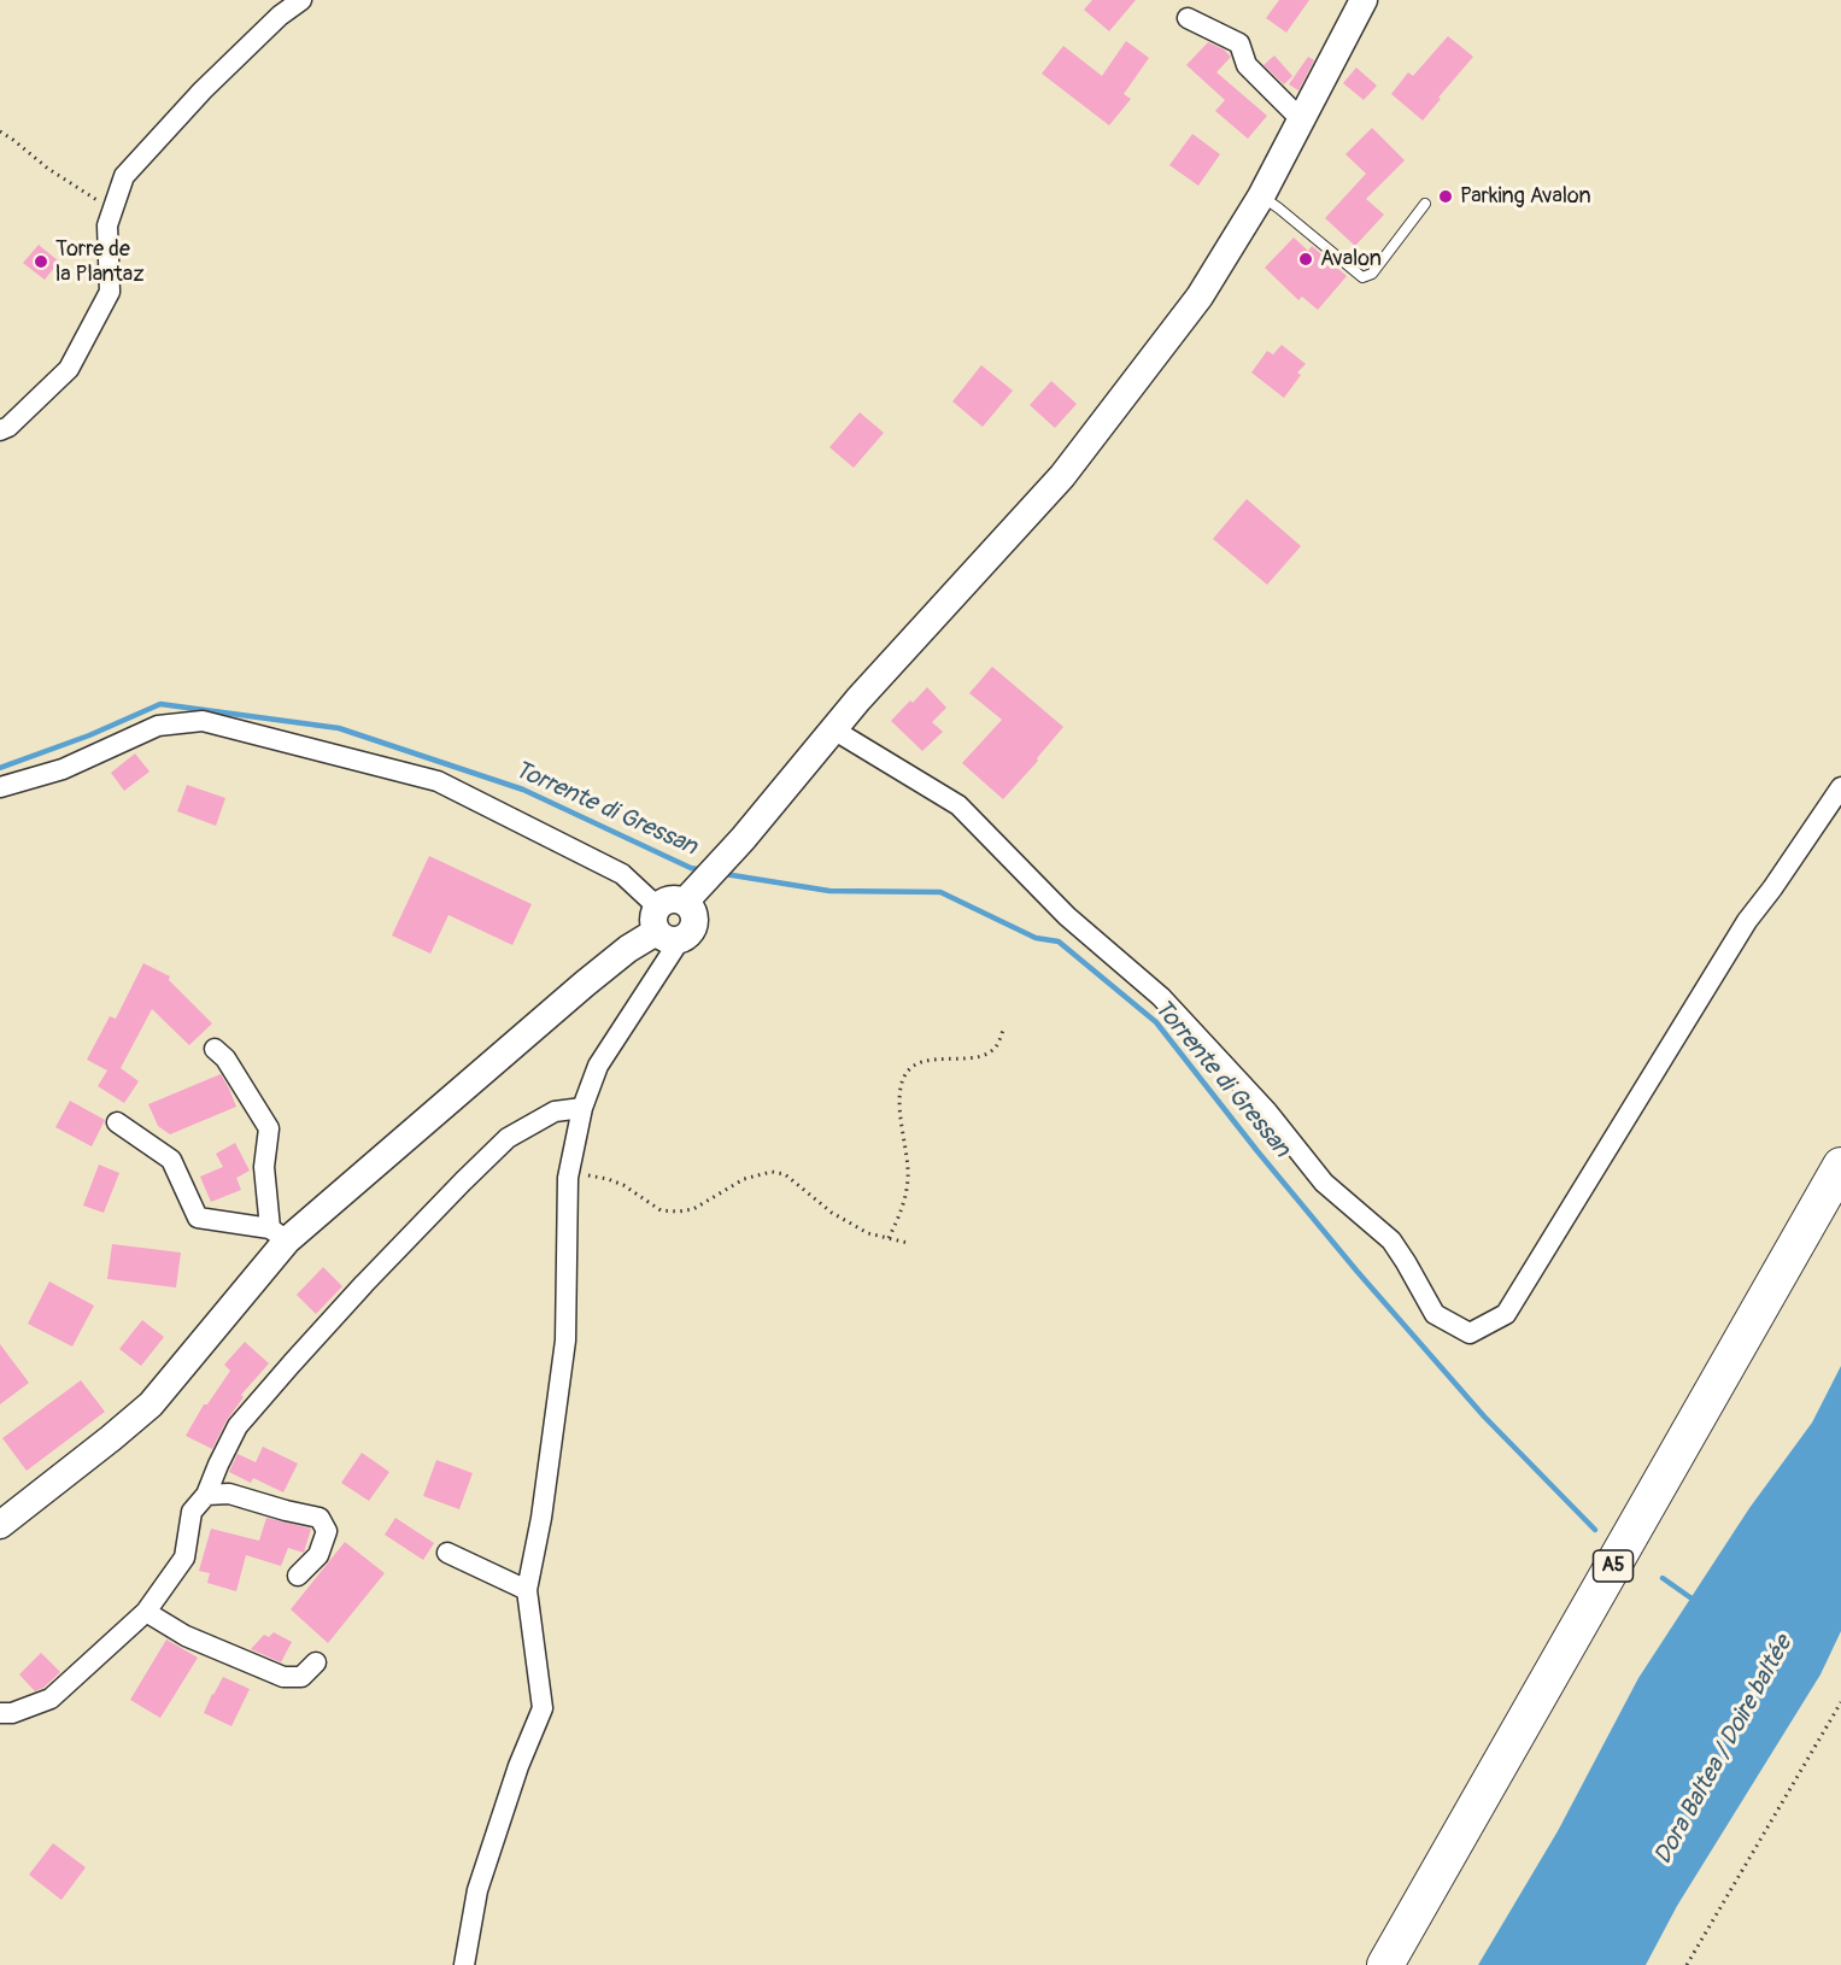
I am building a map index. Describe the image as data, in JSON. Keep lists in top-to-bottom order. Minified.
{"streets":{"highway":["A5"]},"water":["Torrente di Gressan","Dora Baltea / Doire baltée"],"places":["Parking Avalon","Avalon","Torre de la Plantaz"]}
